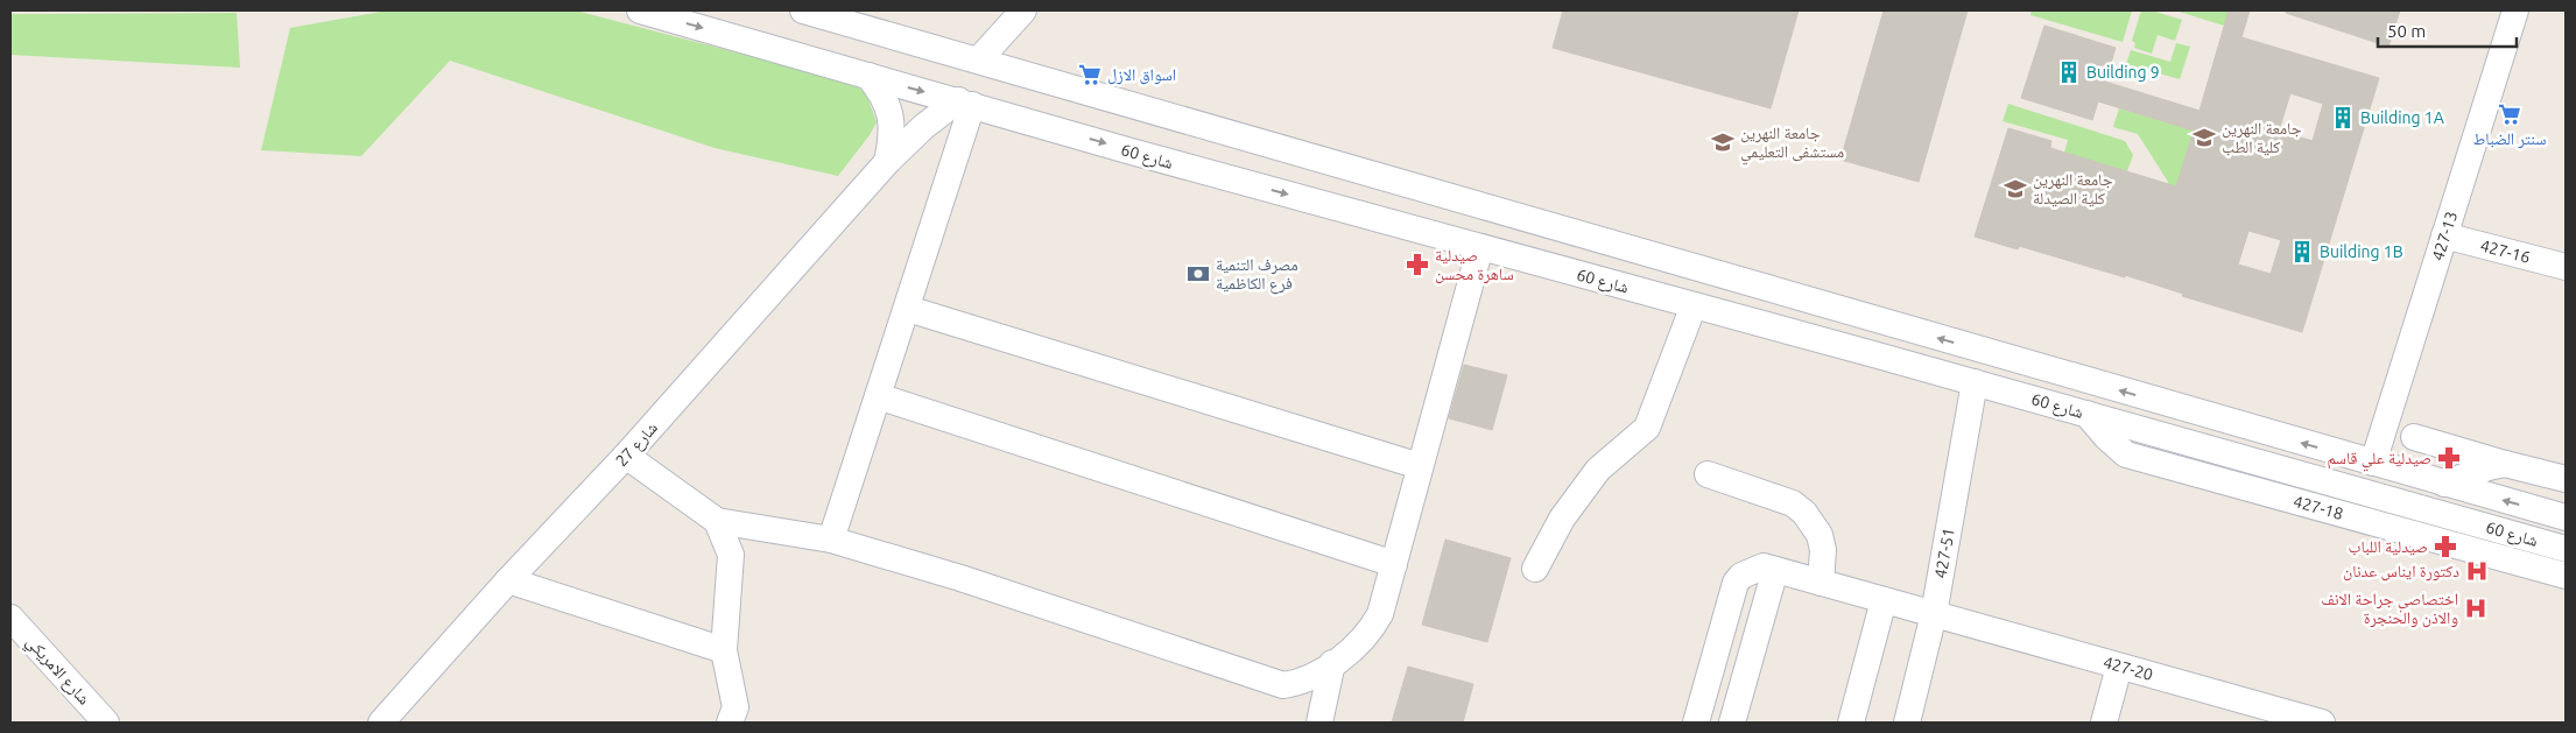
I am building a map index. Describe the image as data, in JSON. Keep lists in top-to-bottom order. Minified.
{"streets":{"street":["شارع 60","427-13","427-16","شارع 27","427-18","427-51","427-20","شارع الامريكي"]},"crossings":[["شارع 60","427-13"],["شارع 60","شارع 27"],["شارع 60","427-18"],["شارع 60","427-51"],["427-13","427-16"],["427-51","427-20"]],"places":{"building":["Building 9","Building 1A","Building 1B"],"supermarket":["اسواق الازل","سنتر الضباط"],"school or university":["جامعة النهرين كلية الطب","جامعة النهرين مستشفى التعليمي","جامعة النهرين كلية الصيدلة"],"pharmacy":["صيدلية ساهرة محسن","صيدلية علي قاسم","صيدلية اللباب"],"bank":["مصرف التنمية فرع الكاظمية"],"hospital":["دكتورة ايناس عدنان","اختصاصي جراحة الانف والاذن والحنجرة"]},"scale_bar":"50 m"}
